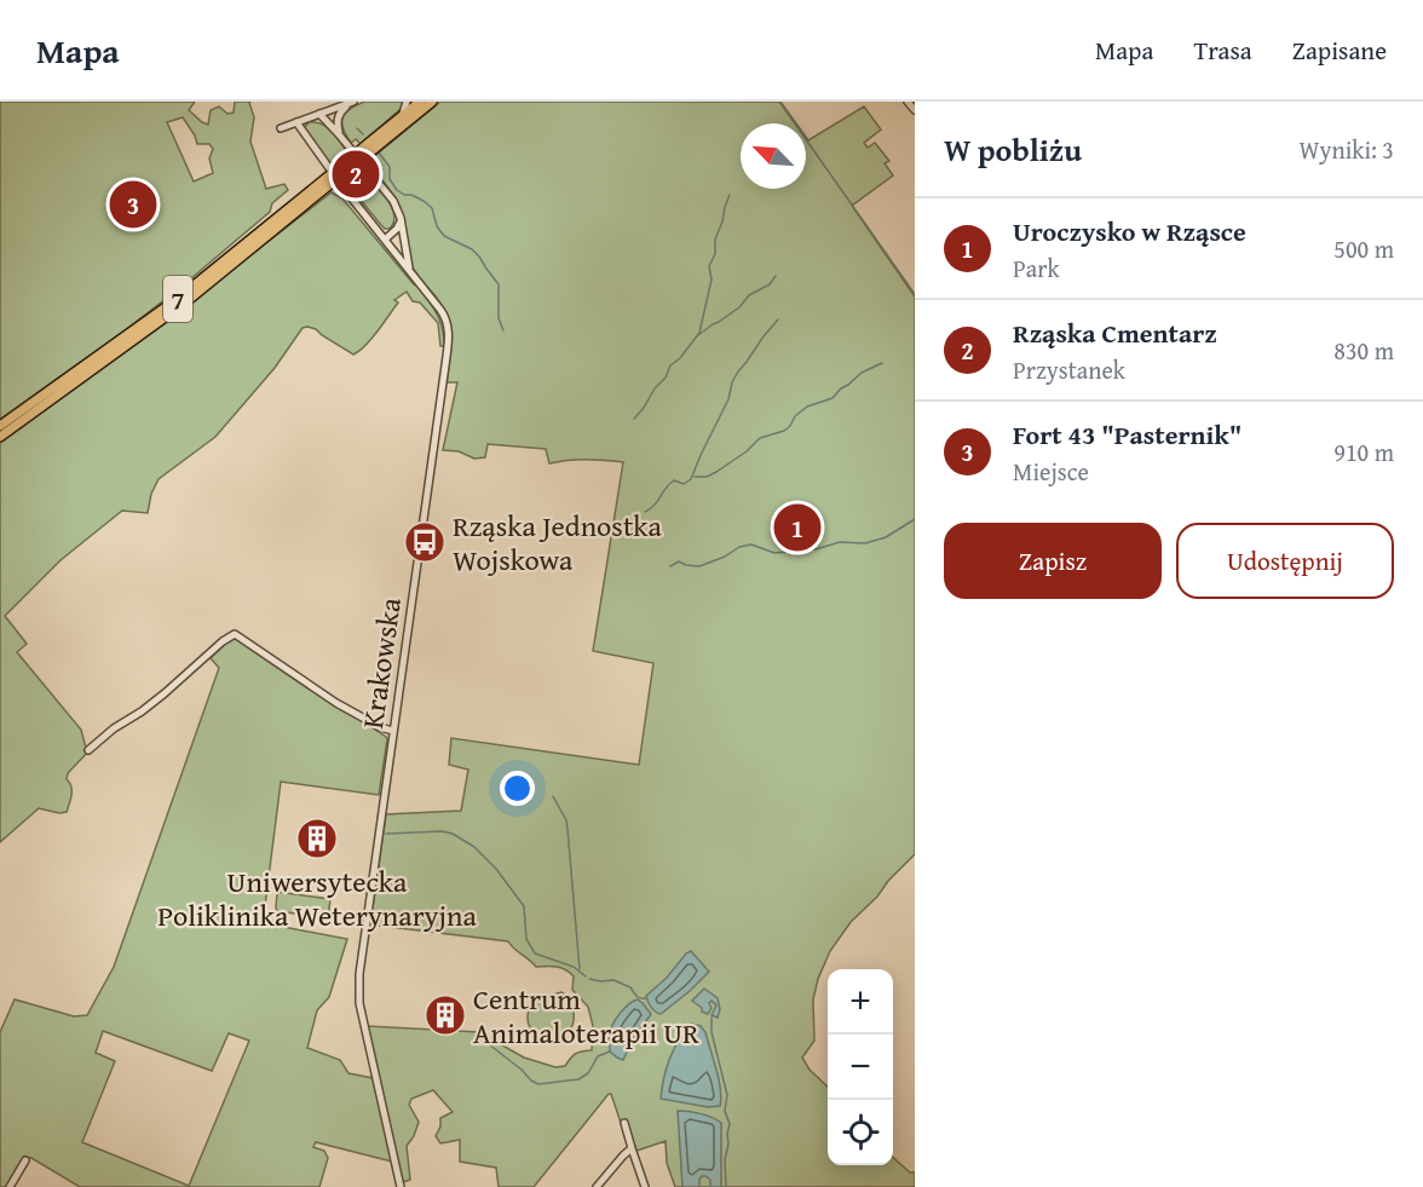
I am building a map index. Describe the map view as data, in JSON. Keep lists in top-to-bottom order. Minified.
{"streets":{"main road":["7"],"street":["Krakowska"]},"crossings":[["7","Krakowska"]],"places":{"bus stop":["Rząska Jednostka Wojskowa"],"building":["Uniwersytecka Poliklinika Weterynaryjna","Centrum Animaloterapii UR"]},"north":"top left","page":{"header":"Mapa","nav":["Mapa","Trasa","Zapisane"],"heading":["W pobliżu","Wyniki: 3"],"pins":["2","3","1"],"list":[{"mark":"1","name":"Uroczysko w Rząsce","note":"Park","value":"500 m"},{"mark":"2","name":"Rząska Cmentarz","note":"Przystanek","value":"830 m"},{"mark":"3","name":"Fort 43 \"Pasternik\"","note":"Miejsce","value":"910 m"}],"buttons":["Zapisz","Udostępnij"],"map_buttons":["+","−"]}}
